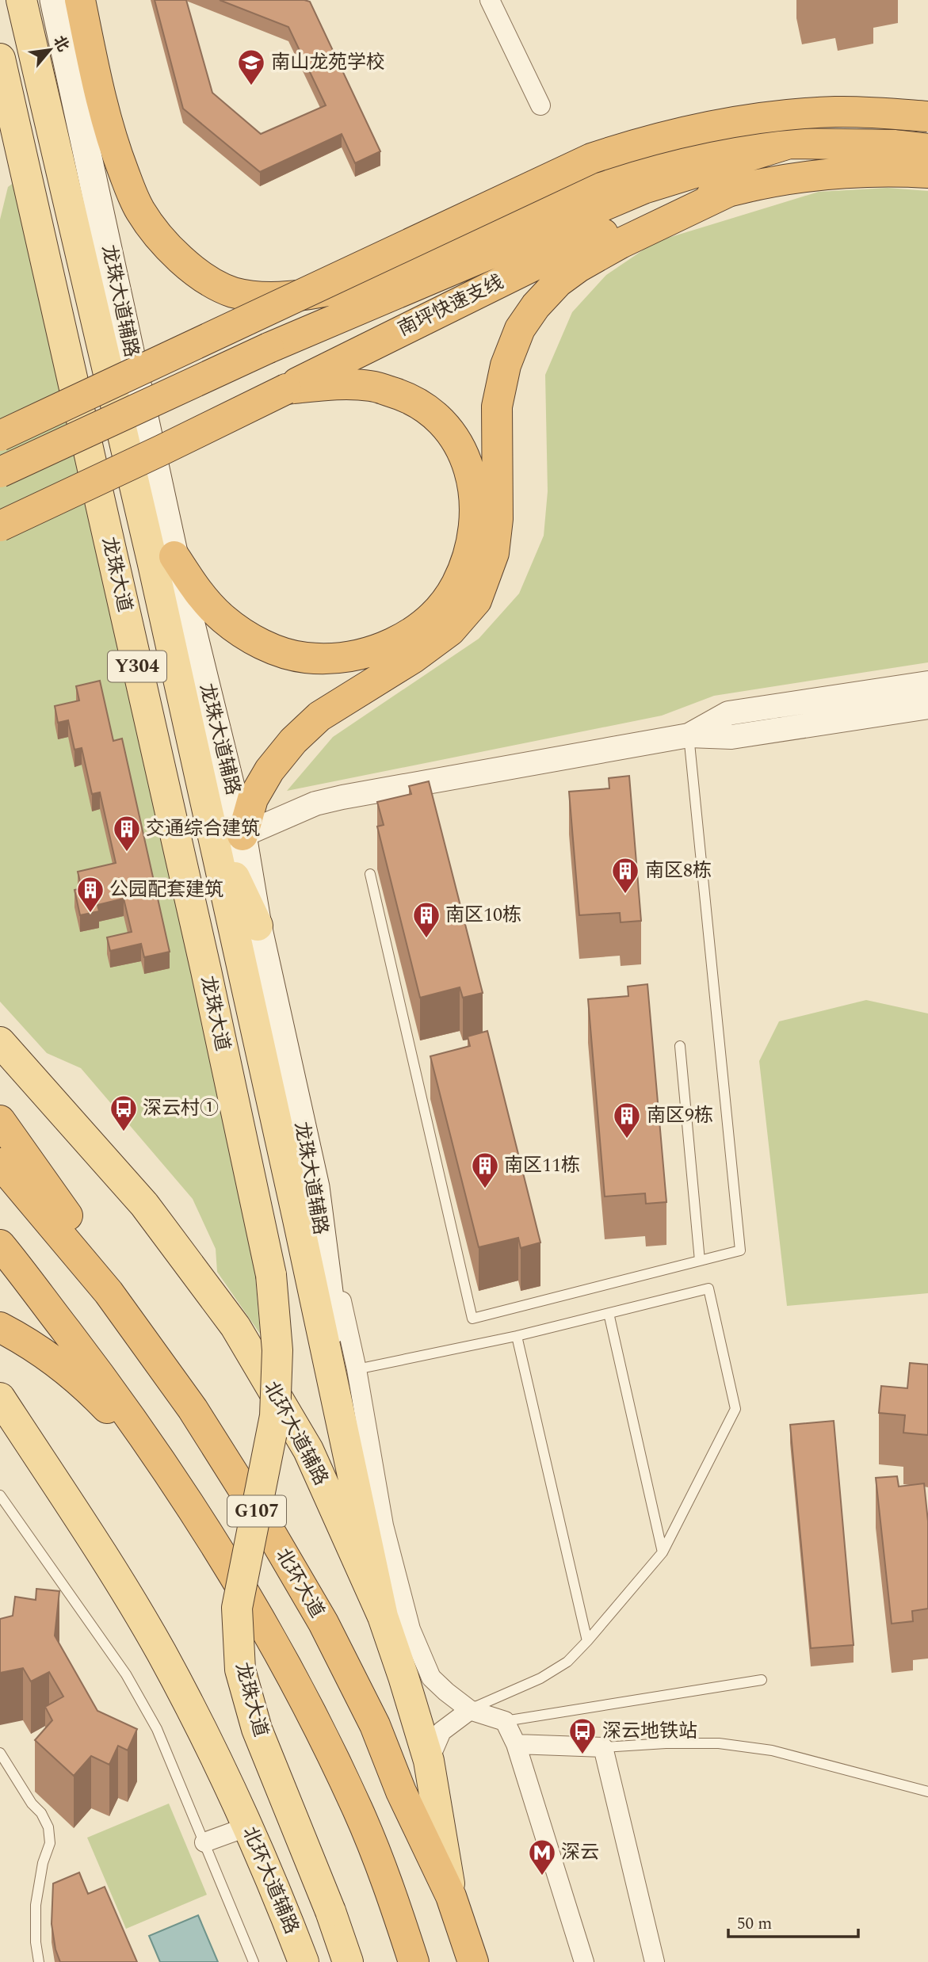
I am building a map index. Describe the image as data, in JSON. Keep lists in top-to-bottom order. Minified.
{"streets":{"highway":["南坪快速支线","G107","北环大道"],"main road":["龙珠大道辅路","龙珠大道","Y304","北环大道辅路"]},"crossings":[["龙珠大道辅路","龙珠大道"],["龙珠大道","北环大道辅路"],["北环大道辅路","北环大道"]],"places":{"school or university":["南山龙苑学校"],"building":["交通综合建筑","南区8栋","公园配套建筑","南区10栋","南区9栋","南区11栋"],"bus stop":["深云村①","深云地铁站"],"metro station":["深云"]},"scale_bar":"50 m","north":"top right"}
